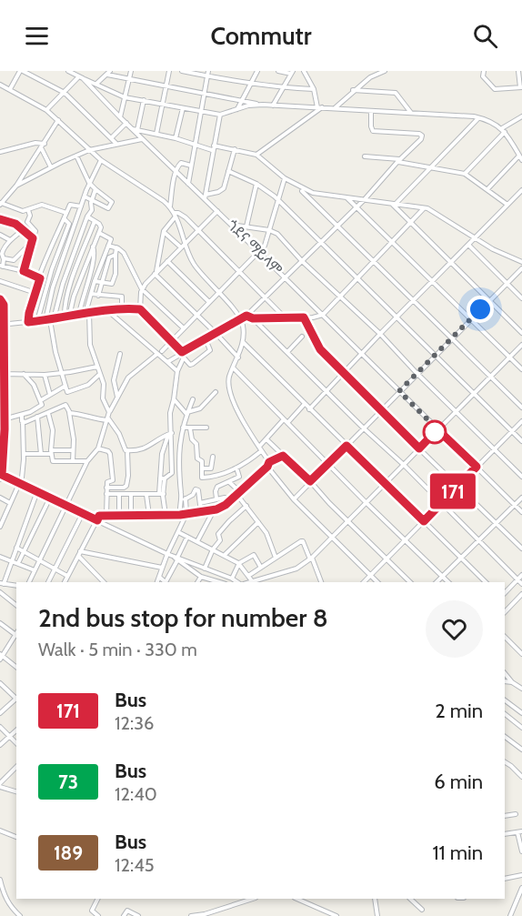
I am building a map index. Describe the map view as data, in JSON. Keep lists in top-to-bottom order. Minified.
{"streets":{"street":["ጎደና ማይላም"]},"lines":["bus line 171"],"page":{"header":"Commutr","on_map":"171","heading":["2nd bus stop for number 8","Walk · 5 min · 330 m"],"list":[{"mark":"171","name":"Bus","note":"12:36","value":"2 min"},{"mark":"73","name":"Bus","note":"12:40","value":"6 min"},{"mark":"189","name":"Bus","note":"12:45","value":"11 min"}]}}
